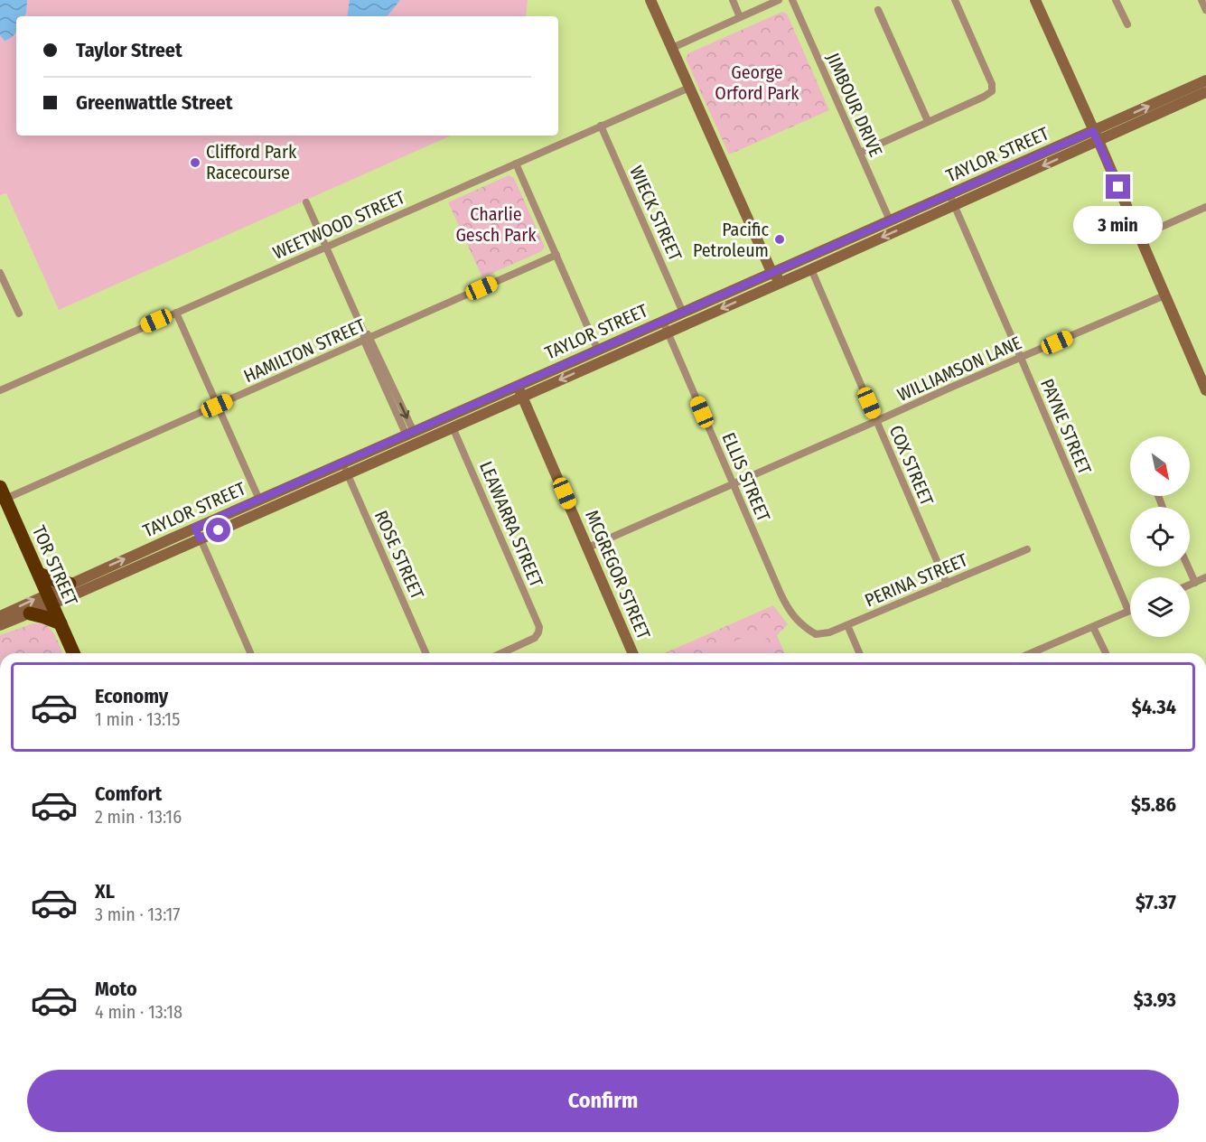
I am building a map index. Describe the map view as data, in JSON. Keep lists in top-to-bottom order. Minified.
{"streets":{"highway":["TOR STREET"],"main road":["TAYLOR STREET","MCGREGOR STREET"],"street":["JIMBOUR DRIVE","WIECK STREET","WEETWOOD STREET","HAMILTON STREET","WILLIAMSON LANE","PAYNE STREET","COX STREET","ELLIS STREET","LEAWARRA STREET","ROSE STREET","PERINA STREET"]},"crossings":[["JIMBOUR DRIVE","TAYLOR STREET"],["TAYLOR STREET","WIECK STREET"],["TAYLOR STREET","PAYNE STREET"],["TAYLOR STREET","COX STREET"],["TAYLOR STREET","ELLIS STREET"],["TAYLOR STREET","LEAWARRA STREET"],["TAYLOR STREET","ROSE STREET"],["TAYLOR STREET","TOR STREET"],["TAYLOR STREET","MCGREGOR STREET"],["WIECK STREET","WEETWOOD STREET"],["HAMILTON STREET","TOR STREET"],["WILLIAMSON LANE","PAYNE STREET"],["WILLIAMSON LANE","COX STREET"],["WILLIAMSON LANE","ELLIS STREET"],["WILLIAMSON LANE","MCGREGOR STREET"],["COX STREET","PERINA STREET"],["ELLIS STREET","PERINA STREET"]],"parks":["George Orford Park","Charlie Gesch Park"],"places":["Clifford Park Racecourse","Pacific Petroleum"],"north":"bottom right","page":{"banner":["Taylor Street","Greenwattle Street"],"bubble":"3 min","list":[{"name":"Economy","note":"1 min · 13:15","value":"$4.34"},{"name":"Comfort","note":"2 min · 13:16","value":"$5.86"},{"name":"XL","note":"3 min · 13:17","value":"$7.37"},{"name":"Moto","note":"4 min · 13:18","value":"$3.93"}],"buttons":"Confirm"}}
